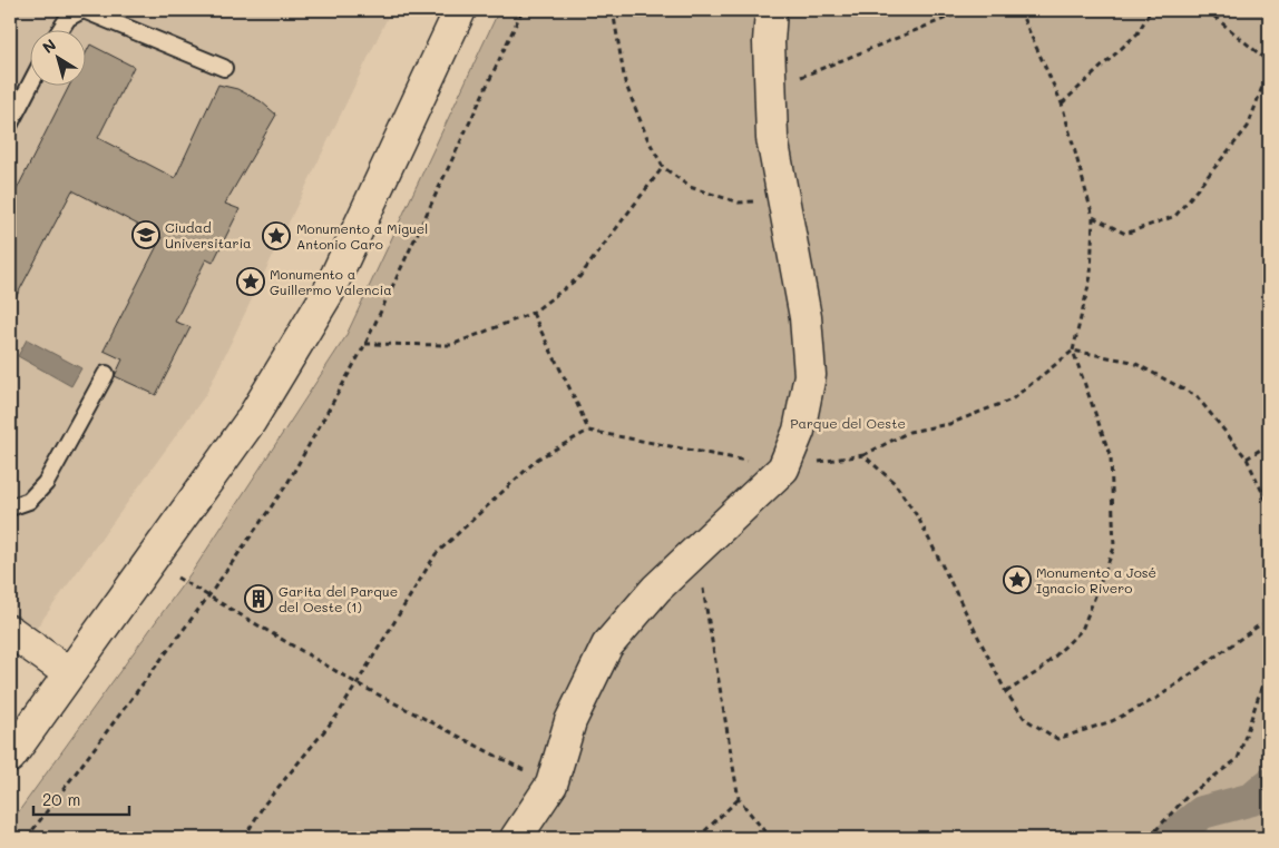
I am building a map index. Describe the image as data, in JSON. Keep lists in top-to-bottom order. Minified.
{"parks":["Parque del Oeste"],"places":{"school or university":["Ciudad Universitaria"],"place":["Monumento a Miguel Antonio Caro","Monumento a Guillermo Valencia","Monumento a José Ignacio Rivero"],"building":["Garita del Parque del Oeste (1)"]},"scale_bar":"20 m","north":"top left"}
